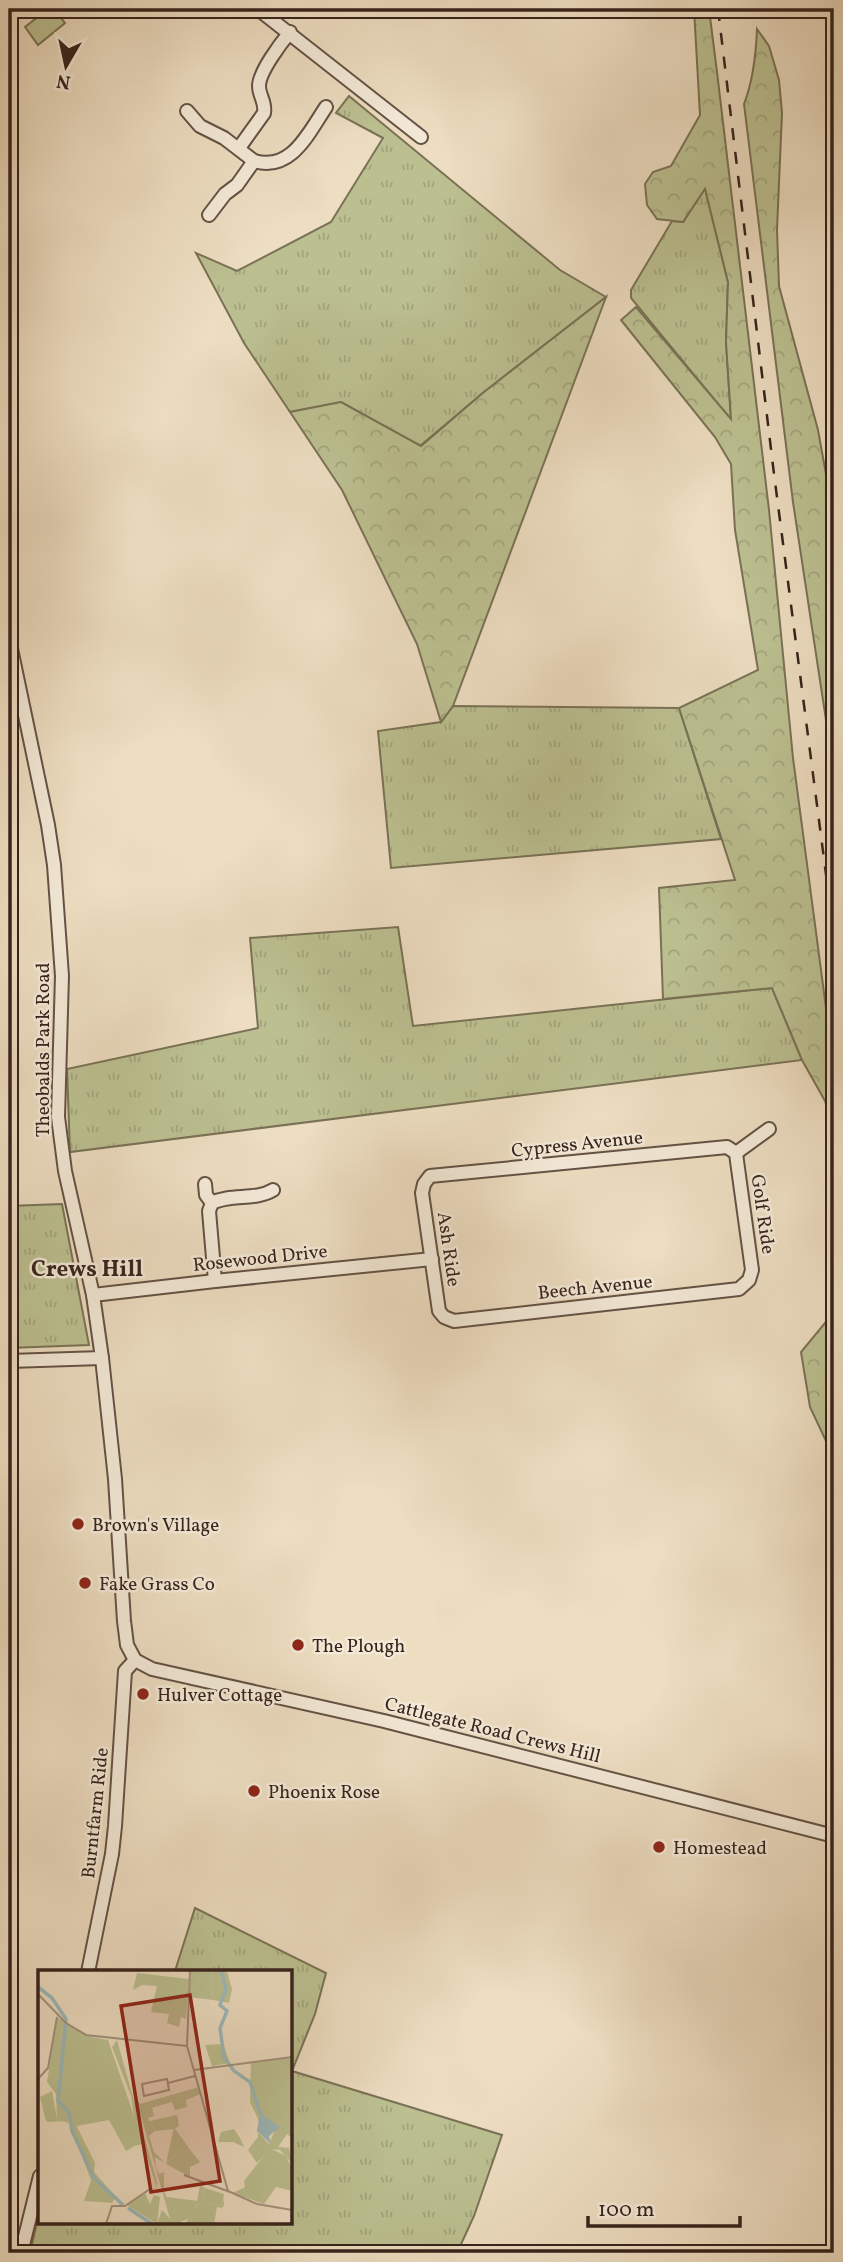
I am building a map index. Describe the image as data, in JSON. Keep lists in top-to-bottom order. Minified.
{"streets":{"street":["Theobalds Park Road","Cypress Avenue","Golf Ride","Ash Ride","Rosewood Drive","Beech Avenue","Cattlegate Road Crews Hill","Burntfarm Ride"]},"crossings":[["Theobalds Park Road","Rosewood Drive"],["Theobalds Park Road","Cattlegate Road Crews Hill"],["Theobalds Park Road","Burntfarm Ride"],["Cypress Avenue","Golf Ride"],["Cypress Avenue","Ash Ride"],["Golf Ride","Beech Avenue"],["Ash Ride","Rosewood Drive"],["Ash Ride","Beech Avenue"],["Cattlegate Road Crews Hill","Burntfarm Ride"]],"districts":["Crews Hill"],"places":["Brown's Village","Fake Grass Co","The Plough","Hulver Cottage","Phoenix Rose","Homestead"],"scale_bar":"100 m","north":"bottom"}
